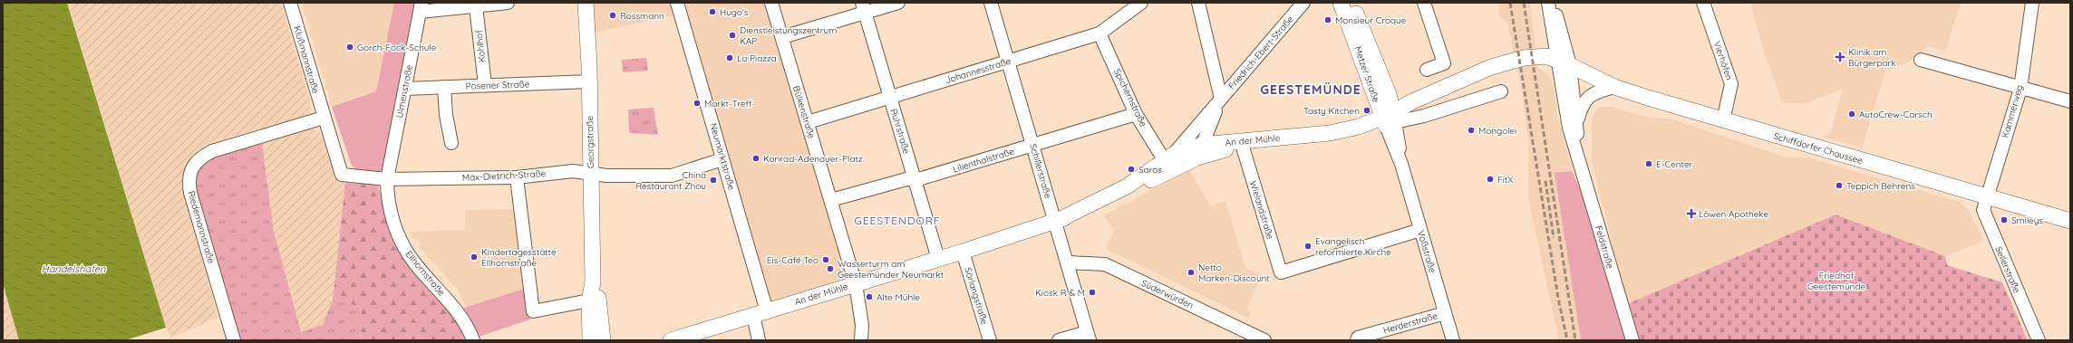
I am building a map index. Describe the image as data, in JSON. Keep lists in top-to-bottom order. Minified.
{"streets":{"main road":["Metzer Straße","An der Mühle","Georgstraße","Schiffdorfer Chaussee"],"street":["Kohlhof","Friedrich-Ebert-Straße","Klußmannstraße","Vierhöfen","Johannesstraße","Posener Straße","Ulmenstraße","Spichernstraße","Kammerweg","Bülkenstraße","Ruhrstraße","Neumarktstraße","Lilienthalstraße","Schillerstraße","Max-Dietrich-Straße","Wielandstraße","Riedemannstraße","Feldstraße","Voßstraße","Seilerstraße","Ellhornstraße","Süderwürden","Sörlangstraße","Herderstraße"]},"crossings":[["Kohlhof","Posener Straße"],["Friedrich-Ebert-Straße","Spichernstraße"],["Friedrich-Ebert-Straße","An der Mühle"],["Klußmannstraße","Max-Dietrich-Straße"],["Klußmannstraße","Riedemannstraße"],["Vierhöfen","Schiffdorfer Chaussee"],["Johannesstraße","Spichernstraße"],["Johannesstraße","Bülkenstraße"],["Johannesstraße","Ruhrstraße"],["Johannesstraße","Schillerstraße"],["Metzer Straße","An der Mühle"],["Metzer Straße","Voßstraße"],["Posener Straße","Ulmenstraße"],["Posener Straße","Georgstraße"],["Ulmenstraße","Max-Dietrich-Straße"],["Ulmenstraße","Ellhornstraße"],["Spichernstraße","An der Mühle"],["Spichernstraße","Lilienthalstraße"],["Kammerweg","Schiffdorfer Chaussee"],["Kammerweg","Seilerstraße"],["Bülkenstraße","An der Mühle"],["Bülkenstraße","Lilienthalstraße"],["Ruhrstraße","An der Mühle"],["Ruhrstraße","Lilienthalstraße"],["An der Mühle","Schiffdorfer Chaussee"],["An der Mühle","Neumarktstraße"],["An der Mühle","Schillerstraße"],["An der Mühle","Wielandstraße"],["An der Mühle","Feldstraße"],["An der Mühle","Voßstraße"],["An der Mühle","Sörlangstraße"],["Georgstraße","Max-Dietrich-Straße"],["Schiffdorfer Chaussee","Feldstraße"],["Schiffdorfer Chaussee","Seilerstraße"],["Neumarktstraße","Max-Dietrich-Straße"],["Lilienthalstraße","Schillerstraße"],["Schillerstraße","Süderwürden"],["Max-Dietrich-Straße","Riedemannstraße"],["Max-Dietrich-Straße","Ellhornstraße"],["Wielandstraße","Voßstraße"],["Voßstraße","Herderstraße"]],"districts":["GEESTEMÜNDE","GEESTENDORF"],"water":["Handelshafen"],"parks":["Friedhof Geestemünde"],"places":{"other":["Hugo's","Rossmann","Monsieur Croque","Dienstleistungszentrum KAP","Gorch-Fock-Schule","La Piazza","Markt-Treff","Tasty Kitchen","AutoCrew-Carsch","Mongolei","Konrad-Adenauer-Platz","E-Center","Saros","FitX","China Restaurant Zhou","Teppich Behrens","Smileys","Evangelisch reformierte Kirche","Kindertagesstätte Ellhornstraße","Eis-Café Teo","Wasserturm am Geestemünder Neumarkt","Netto Marken-Discount","Kiosk R & M","Alte Mühle"],"health":["Klinik am Bürgerpark","Löwen Apotheke"]}}
